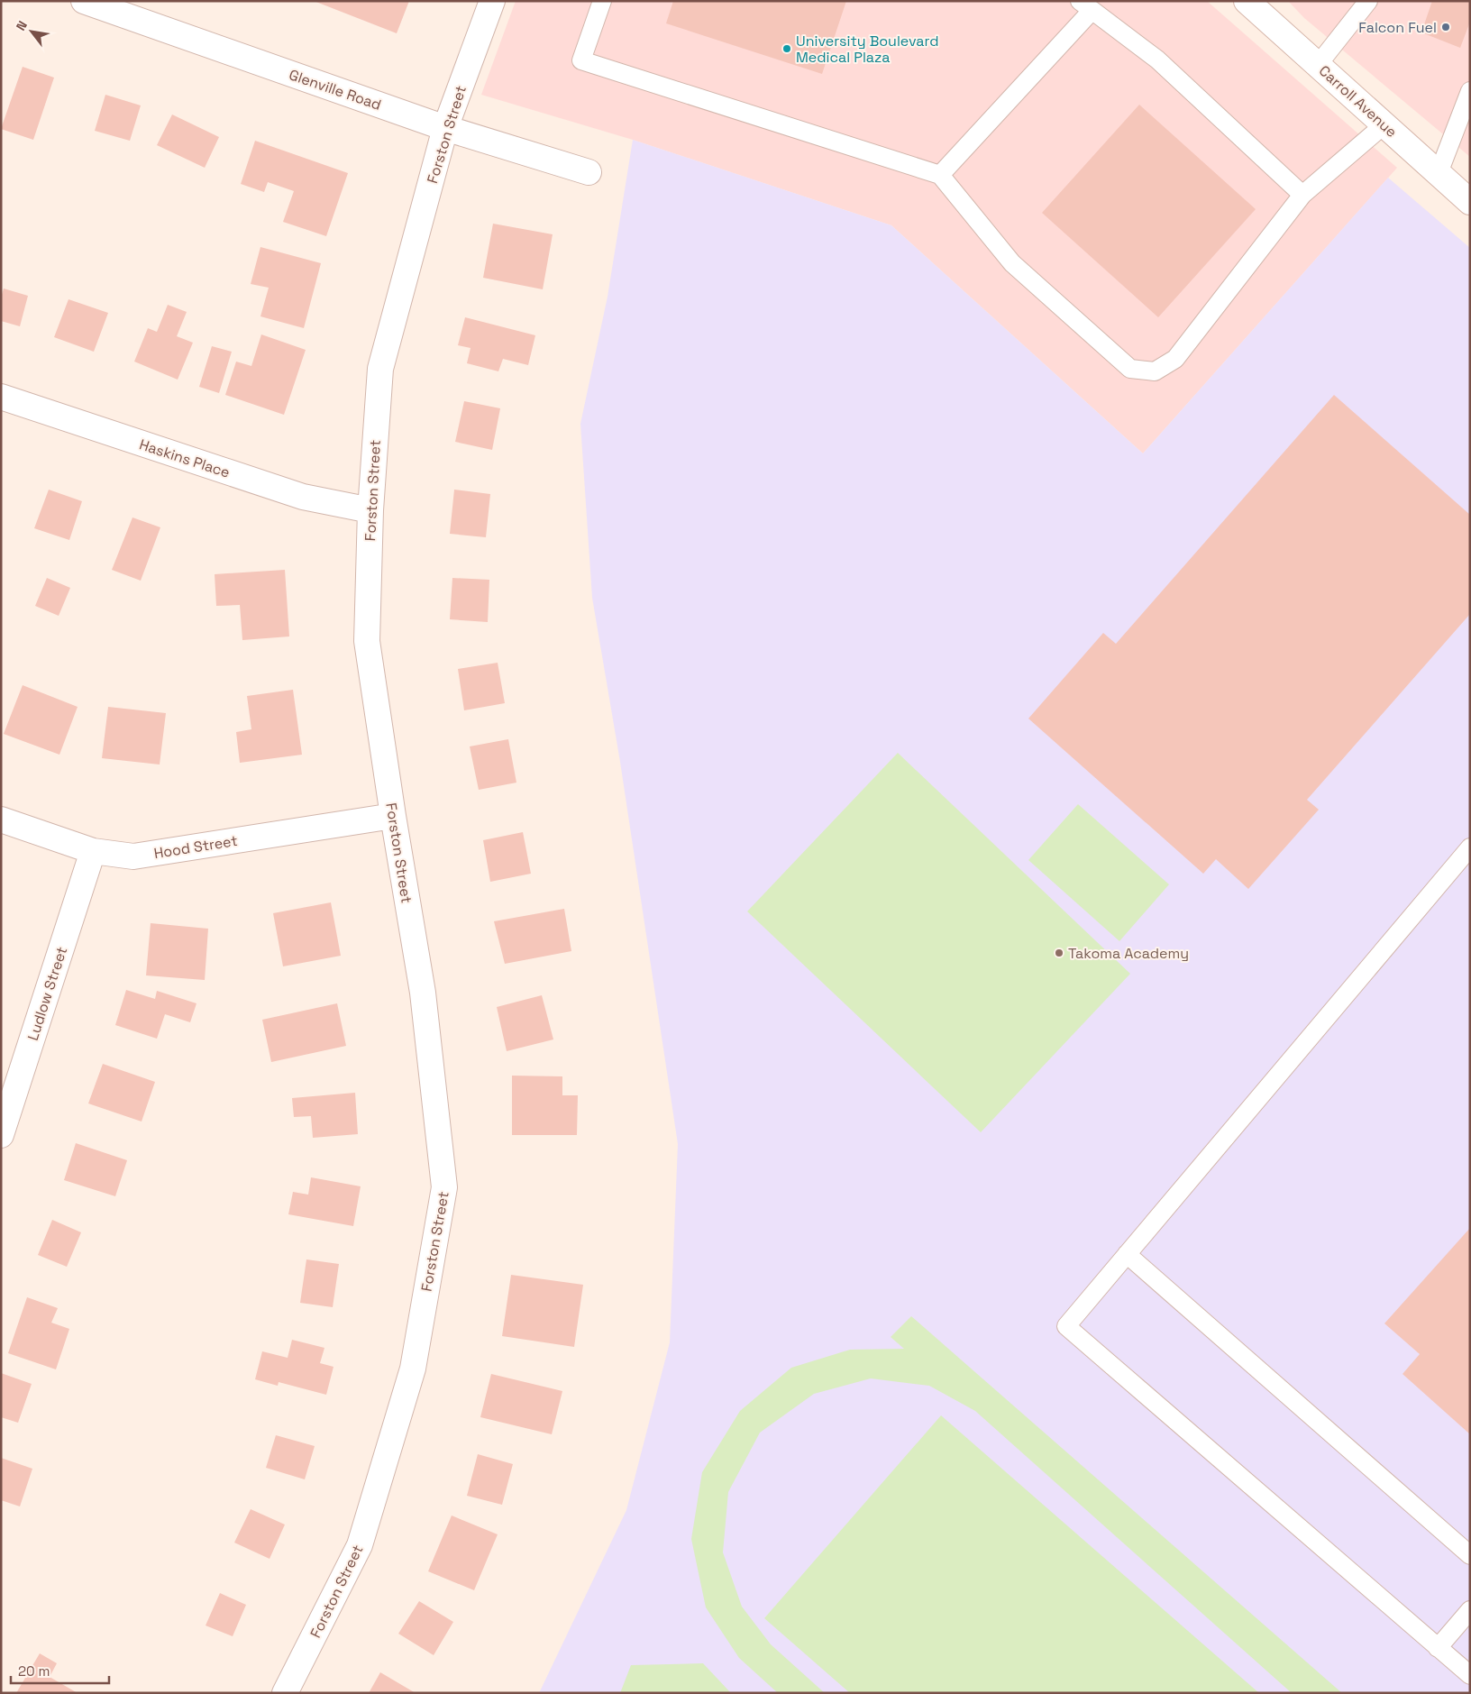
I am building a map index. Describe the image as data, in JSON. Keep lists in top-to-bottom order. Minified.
{"streets":{"street":["Glenville Road","Carroll Avenue","Forston Street","Haskins Place","Hood Street","Ludlow Street"]},"crossings":[["Glenville Road","Forston Street"],["Forston Street","Haskins Place"],["Forston Street","Hood Street"],["Hood Street","Ludlow Street"]],"places":["Falcon Fuel","University Boulevard Medical Plaza","Takoma Academy"],"scale_bar":"20 m","north":"top left"}
